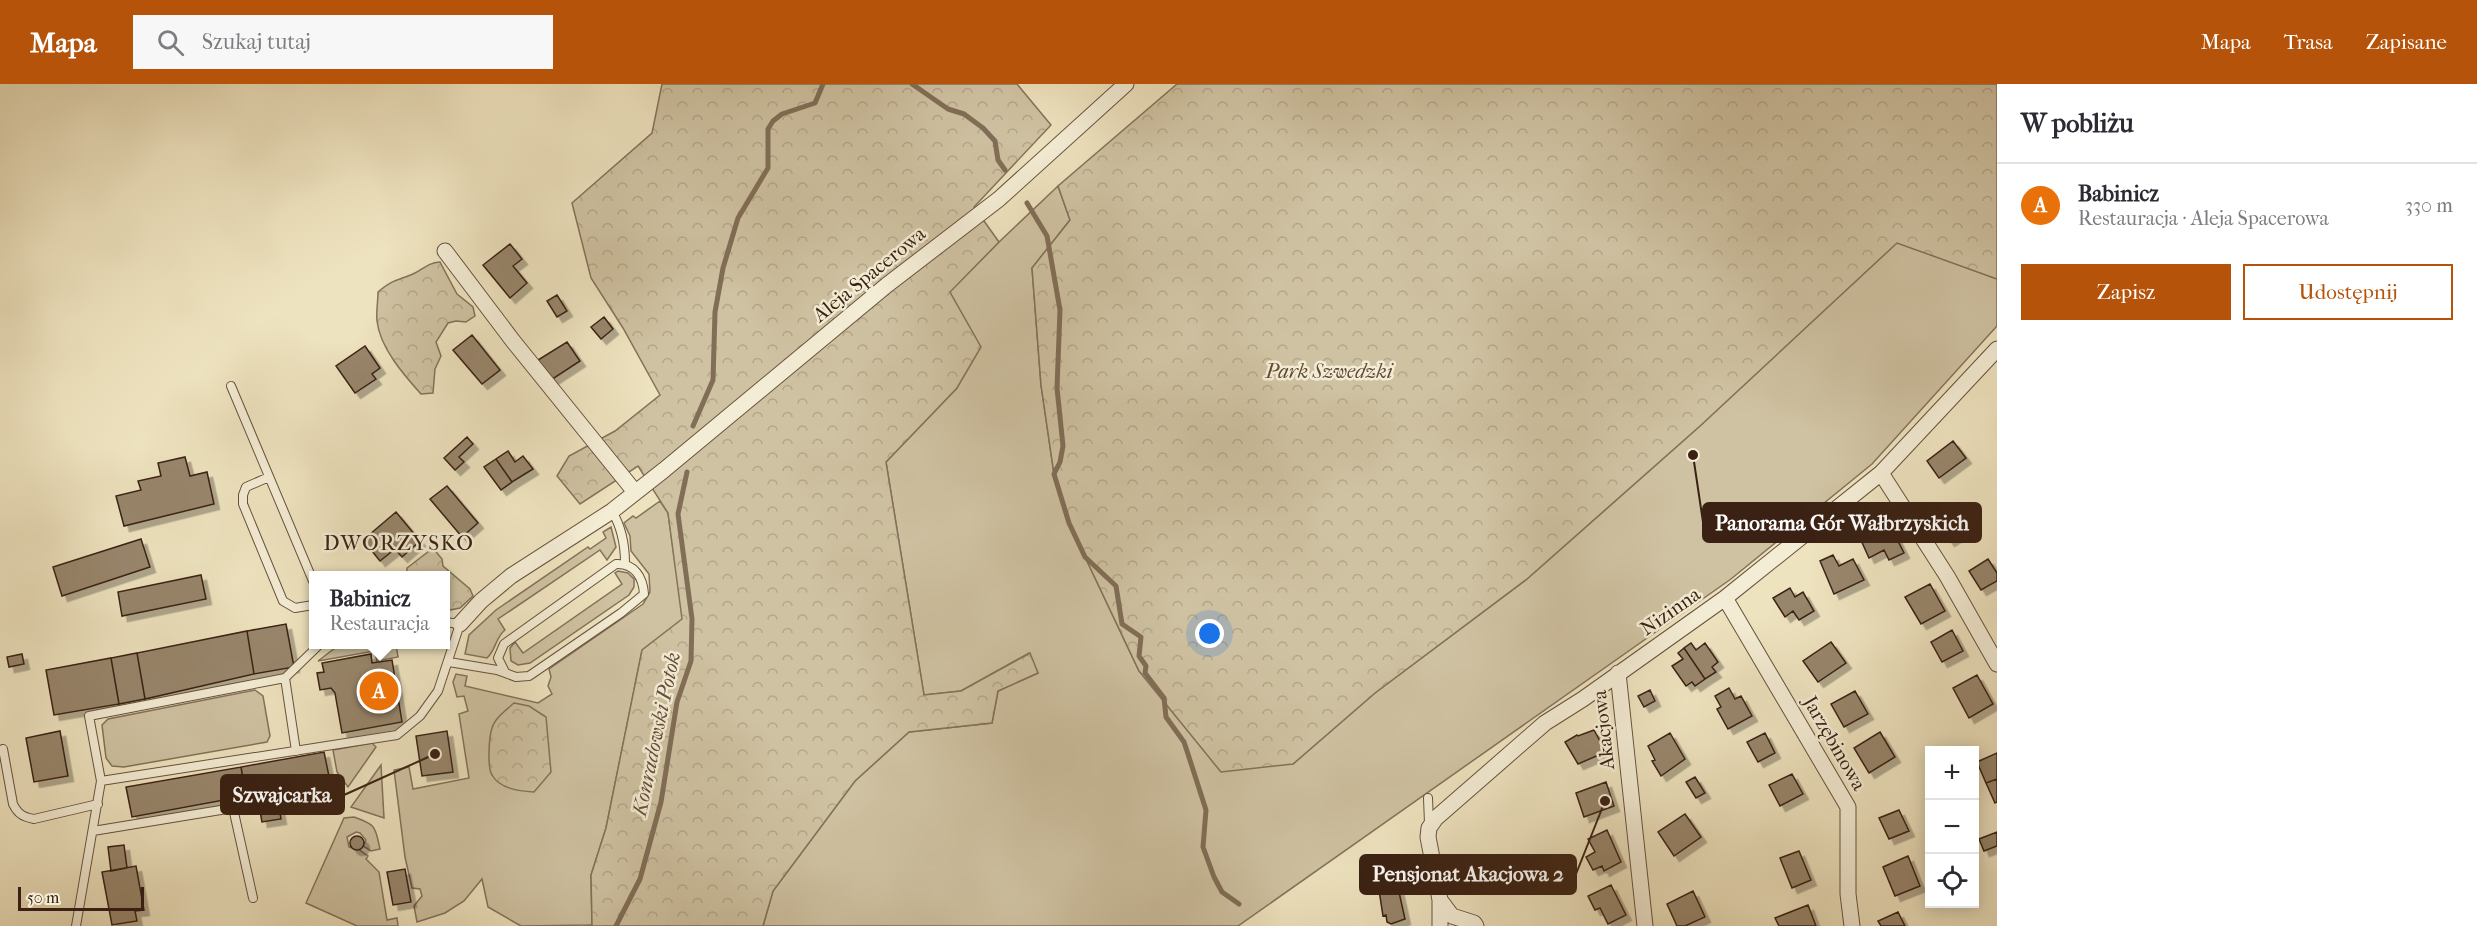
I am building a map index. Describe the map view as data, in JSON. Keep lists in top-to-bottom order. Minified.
{"streets":{"street":["Aleja Spacerowa","Nizinna","Akacjowa","Jarzębinowa"]},"crossings":[["Nizinna","Akacjowa"],["Nizinna","Jarzębinowa"]],"districts":["DWORZYSKO"],"water":["Konradowski Potok"],"parks":["Park Szwedzki"],"places":["Panorama Gór Wałbrzyskich","Szwajcarka","Pensjonat Akacjowa 2"],"scale_bar":"50 m","page":{"header":"Mapa","search":"Szukaj tutaj","nav":["Mapa","Trasa","Zapisane"],"heading":"W pobliżu","list":[{"mark":"A","name":"Babinicz","note":"Restauracja · Aleja Spacerowa","value":"330 m"}],"buttons":["Zapisz","Udostępnij"],"popup":["Babinicz","Restauracja"],"pins":"A","map_buttons":["+","−"],"scale":"50 m"}}
